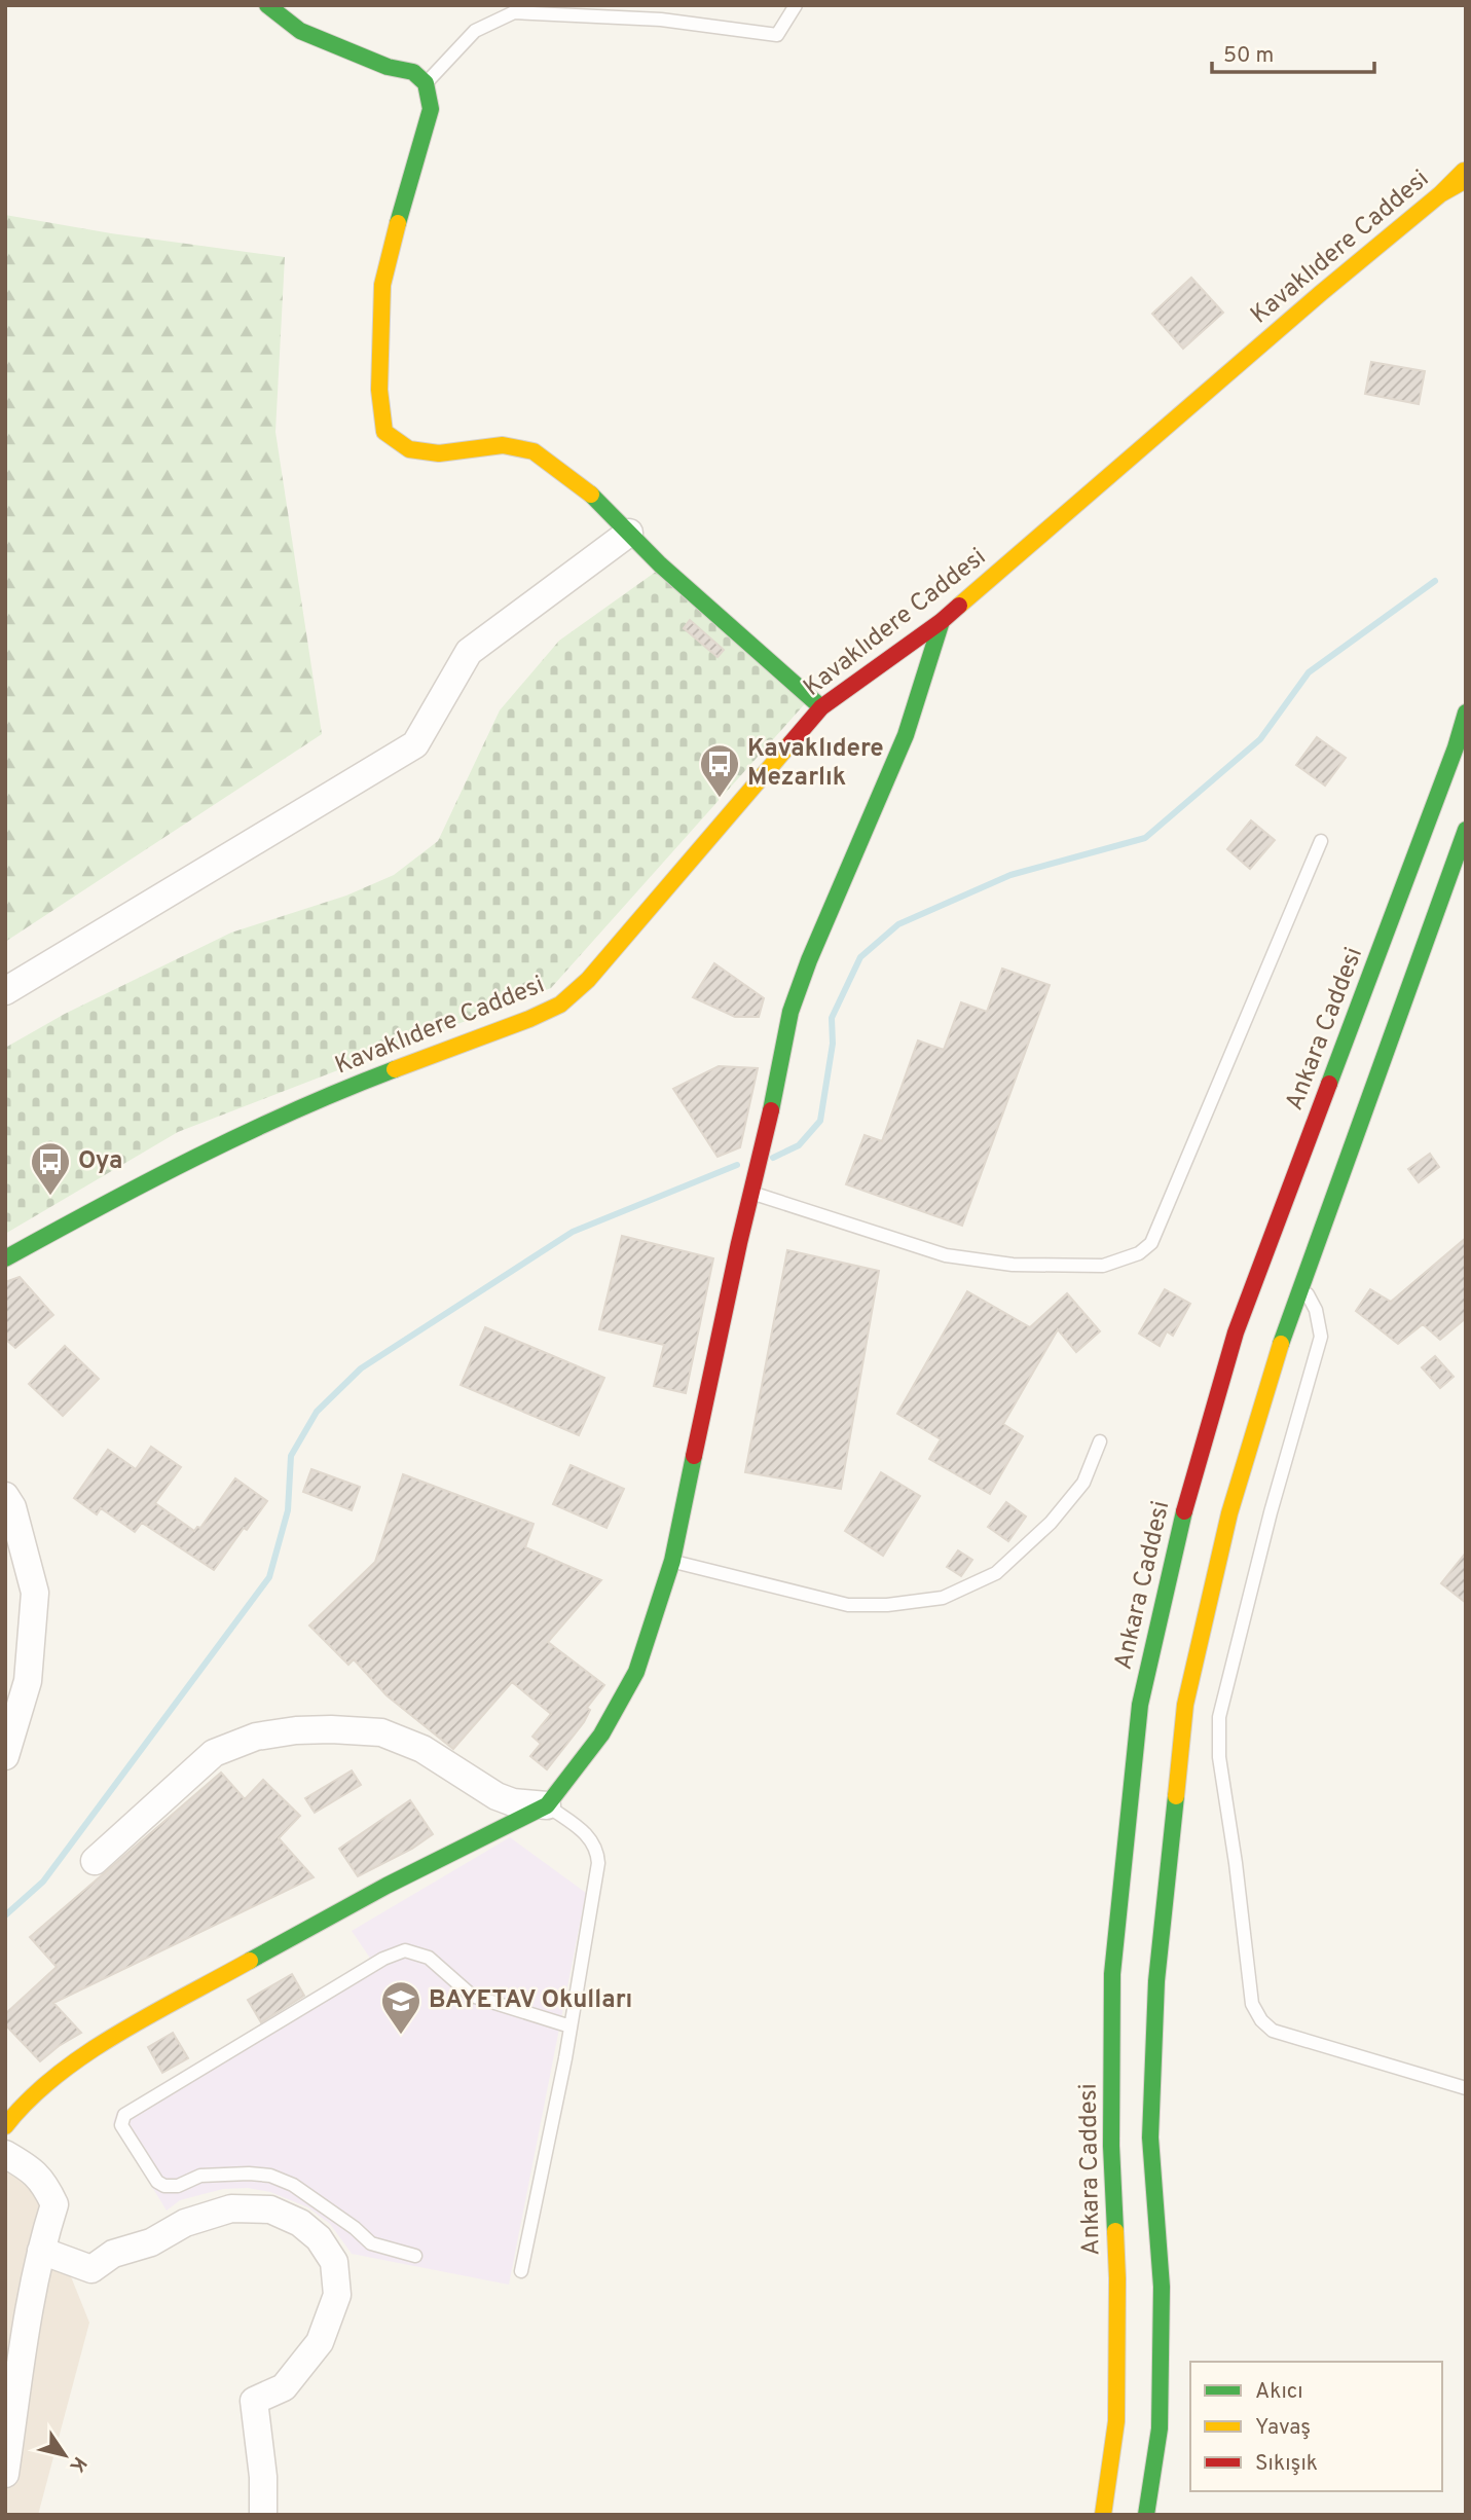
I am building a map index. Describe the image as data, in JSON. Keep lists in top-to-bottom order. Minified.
{"streets":{"main road":["Kavaklıdere Caddesi","Ankara Caddesi"]},"places":{"bus stop":["Kavaklıdere Mezarlık","Oya"],"school or university":["BAYETAV Okulları"]},"legend":["Akıcı","Yavaş","Sıkışık"],"scale_bar":"50 m","north":"bottom right"}
